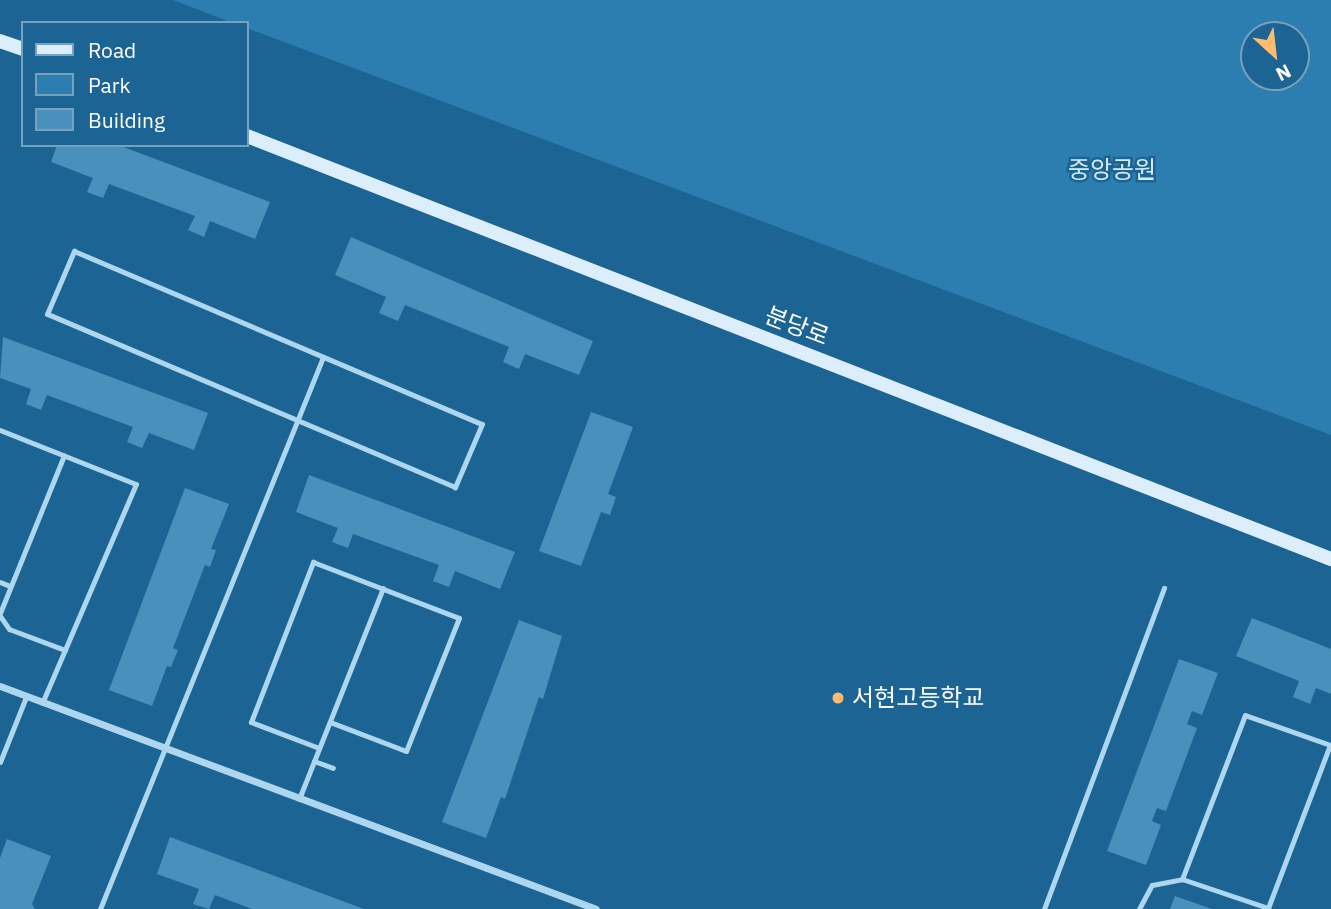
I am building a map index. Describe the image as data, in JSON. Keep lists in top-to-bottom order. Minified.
{"streets":{"main road":["분당로"]},"parks":["중앙공원"],"places":["서현고등학교"],"legend":["Road","Park","Building"],"north":"bottom right"}
